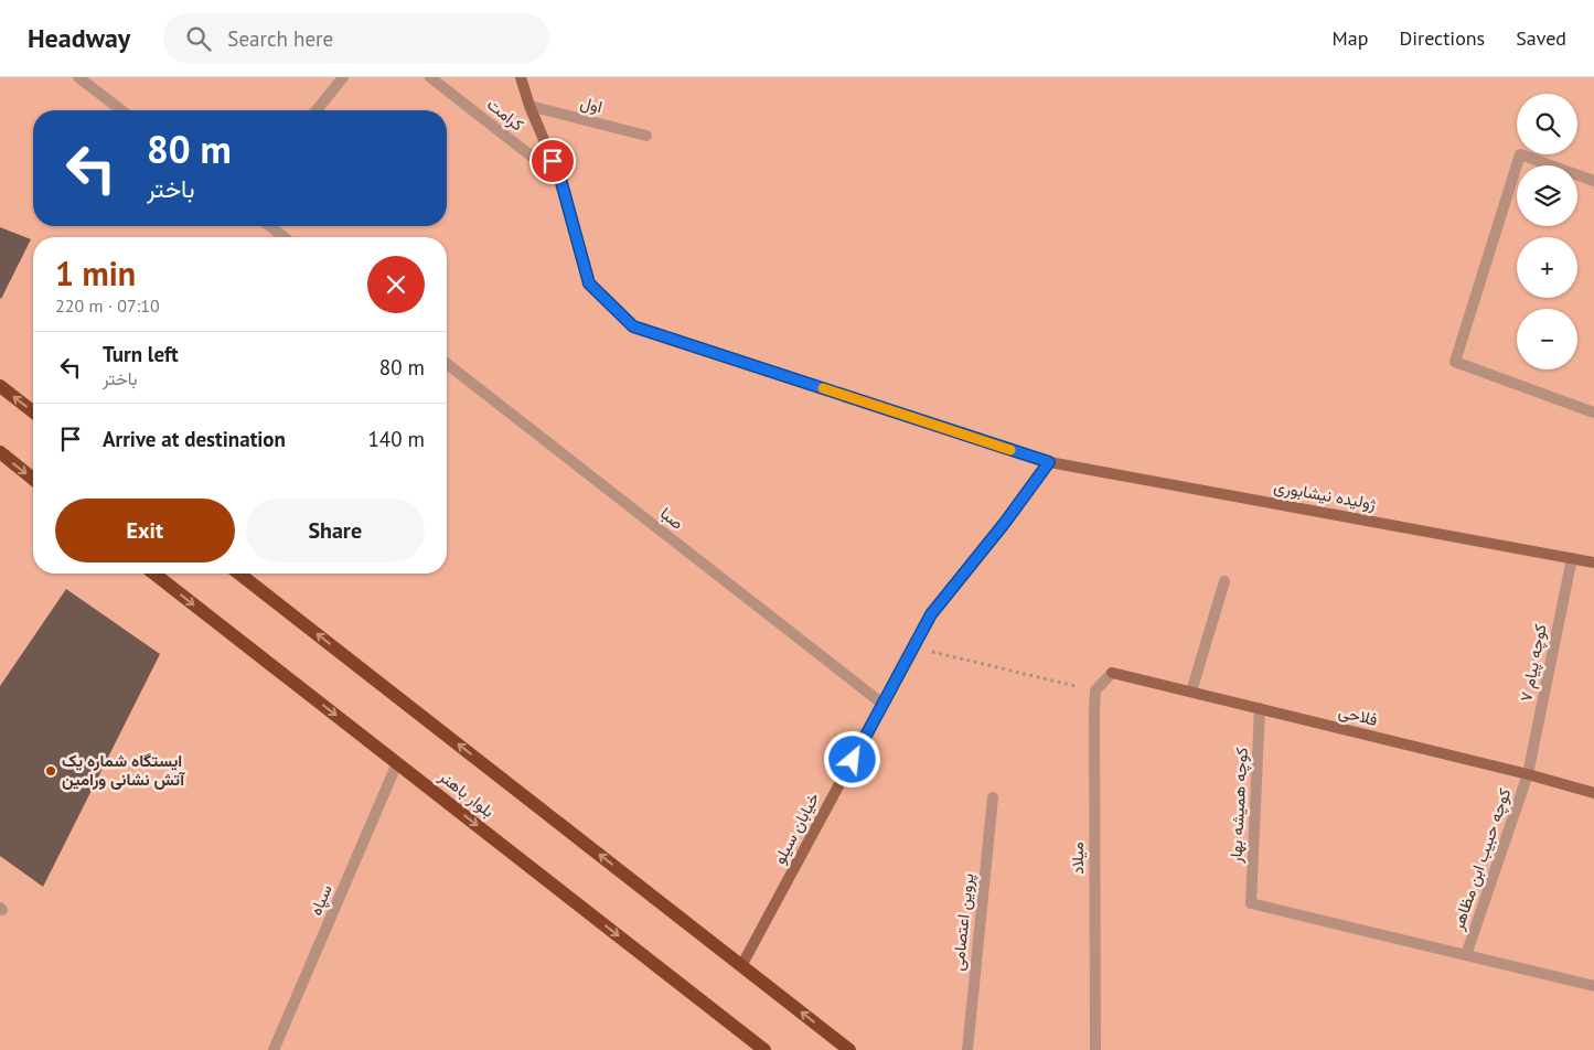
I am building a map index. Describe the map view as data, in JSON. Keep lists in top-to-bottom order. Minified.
{"streets":{"main road":["ژولیده نیشابوری","فلاحی","بلوار باهنر","خیابان سیلو"],"street":["اول","کرامت","صبا","کوچه پیام ۷","کوچه همیشه بهار","میلاد","کوچه حبیب ابن مظاهر","سپاه","پروین اعتصامی"]},"crossings":[["اول","ژولیده نیشابوری"],["کرامت","ژولیده نیشابوری"],["ژولیده نیشابوری","کوچه پیام ۷"],["ژولیده نیشابوری","خیابان سیلو"],["صبا","خیابان سیلو"],["کوچه پیام ۷","فلاحی"],["کوچه پیام ۷","کوچه حبیب ابن مظاهر"],["فلاحی","کوچه همیشه بهار"],["فلاحی","کوچه حبیب ابن مظاهر"],["بلوار باهنر","خیابان سیلو"],["بلوار باهنر","سپاه"],["کوچه همیشه بهار","کوچه حبیب ابن مظاهر"]],"places":["ایستگاه شماره یک آتش نشانی ورامین"],"page":{"header":"Headway","search":"Search here","nav":["Map","Directions","Saved"],"map_buttons":["+","−"],"turn":["80 m","باختر"],"heading":["1 min","220 m · 07:10"],"list":[{"name":"Turn left","note":"باختر","value":"80 m"},{"name":"Arrive at destination","value":"140 m"}],"buttons":["Exit","Share"]}}
